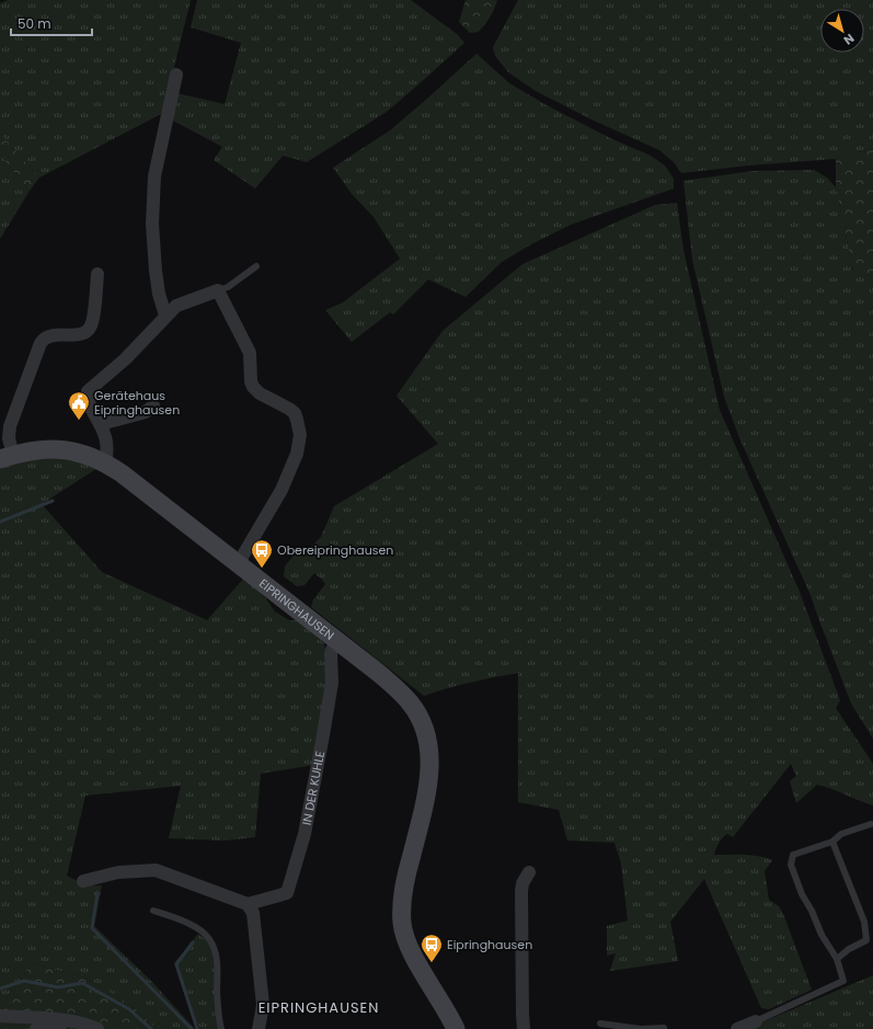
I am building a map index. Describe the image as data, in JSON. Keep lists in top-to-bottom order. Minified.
{"streets":{"main road":["EIPRINGHAUSEN"],"street":["IN DER KUHLE"]},"crossings":[["EIPRINGHAUSEN","IN DER KUHLE"]],"districts":["EIPRINGHAUSEN"],"places":{"public building":["Gerätehaus Eipringhausen"],"bus stop":["Obereipringhausen","Eipringhausen"]},"scale_bar":"50 m","north":"bottom right"}
